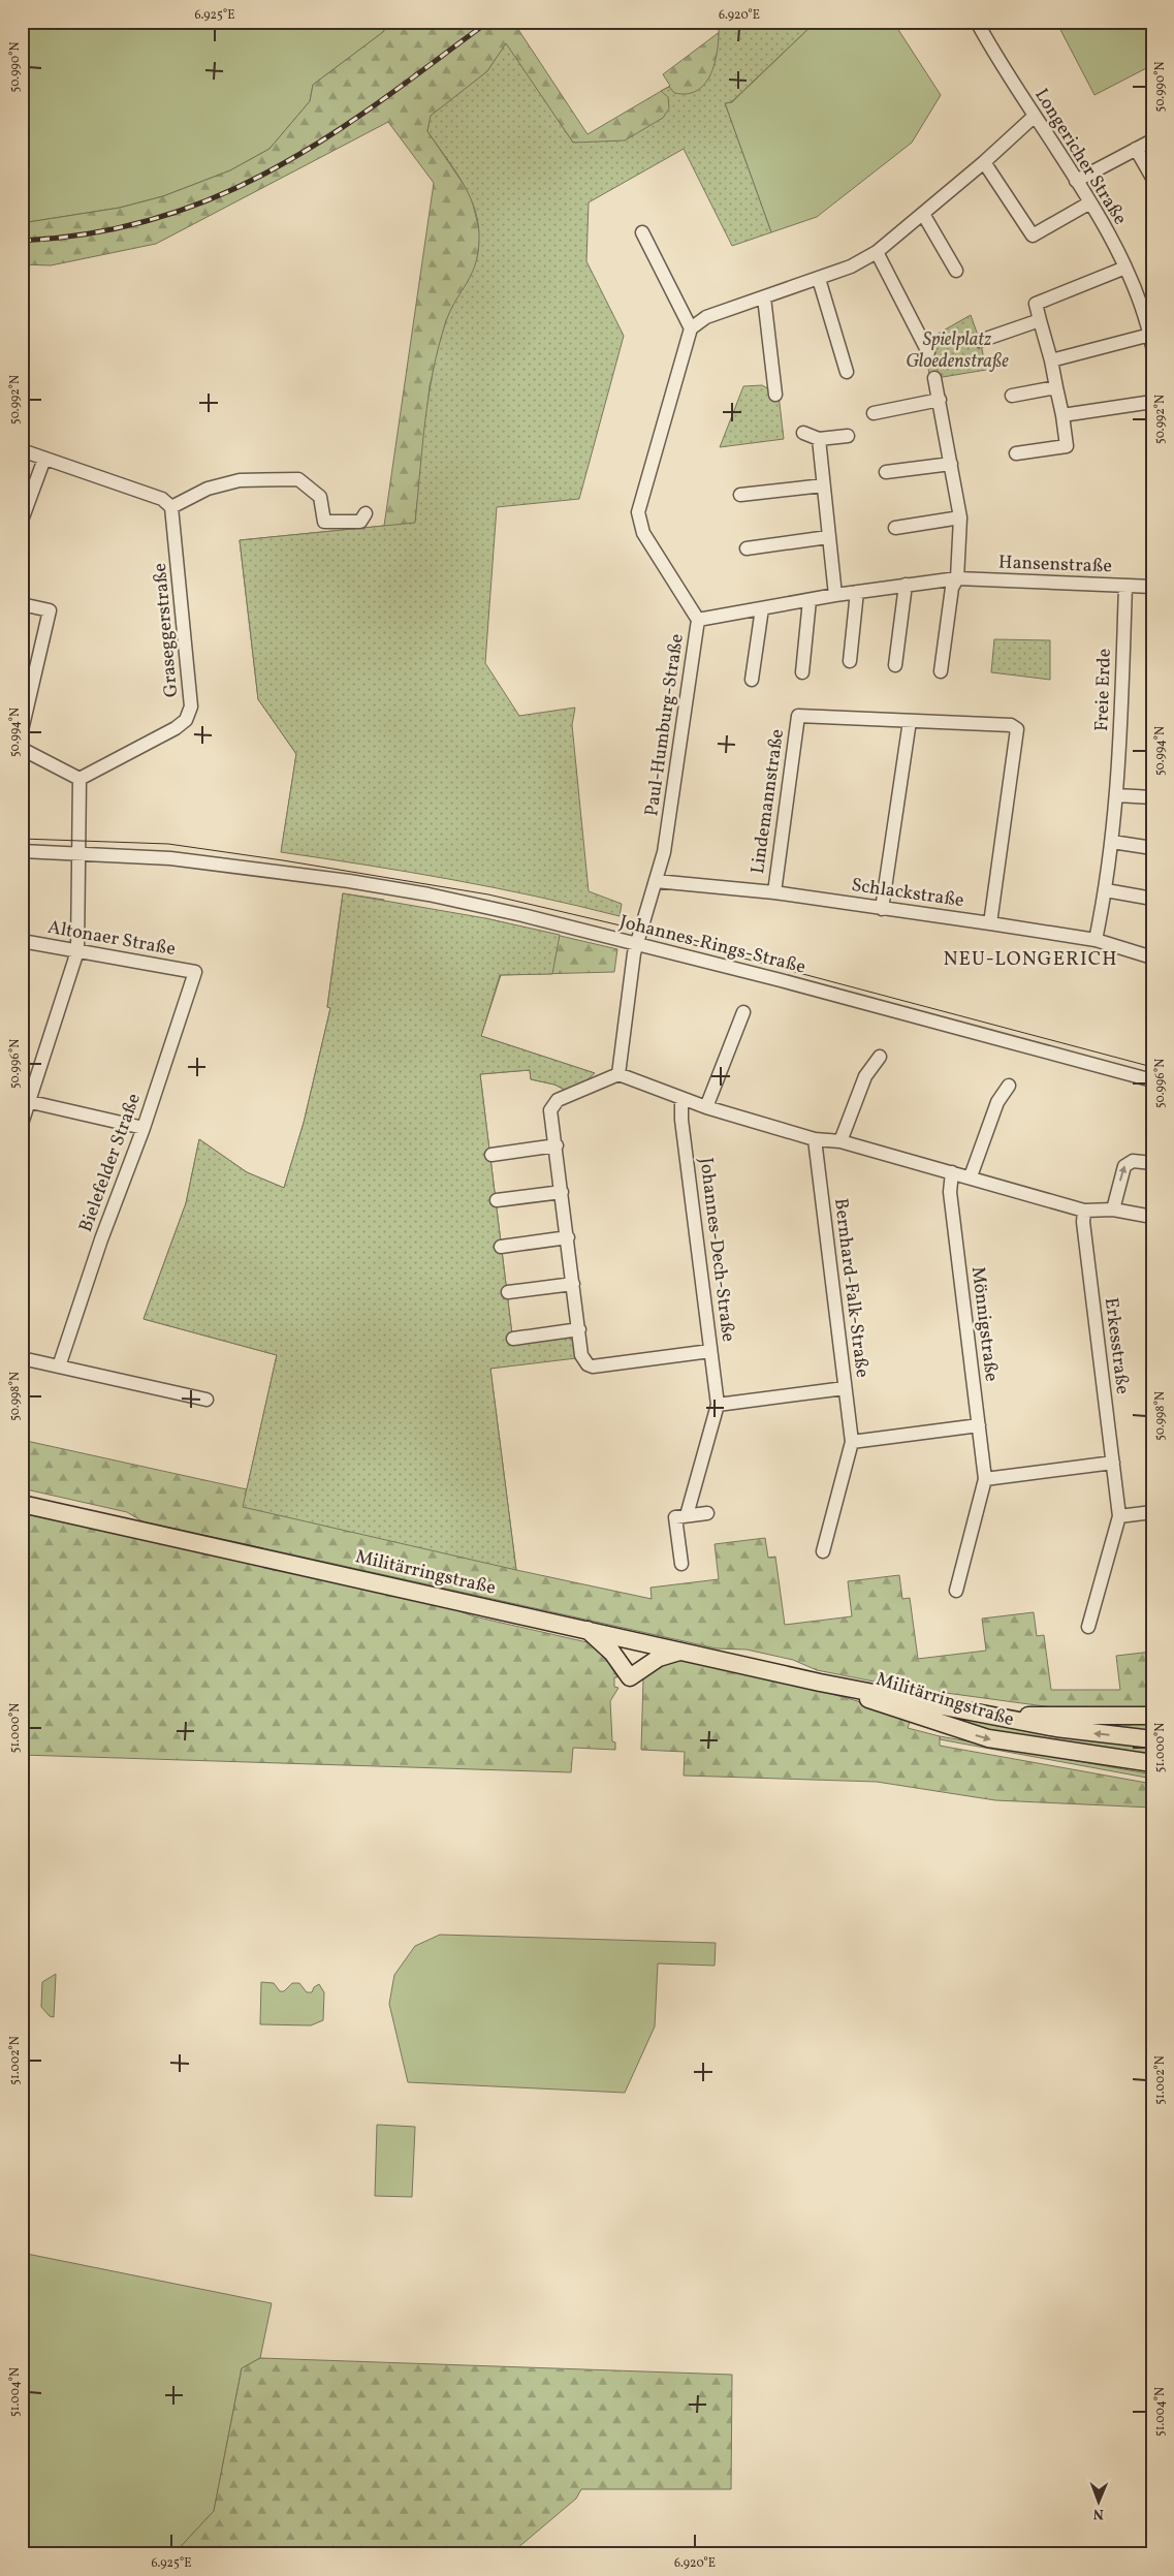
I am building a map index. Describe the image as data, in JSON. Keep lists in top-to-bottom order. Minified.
{"streets":{"main road":["Militärringstraße"],"street":["Longericher Straße","Hansenstraße","Graseggerstraße","Freie Erde","Paul-Humburg-Straße","Lindemannstraße","Schlackstraße","Altonaer Straße","Johannes-Rings-Straße","Bielefelder Straße","Johannes-Dech-Straße","Bernhard-Falk-Straße","Mönnigstraße","Erkesstraße"]},"crossings":[["Hansenstraße","Freie Erde"],["Hansenstraße","Paul-Humburg-Straße"],["Freie Erde","Schlackstraße"],["Paul-Humburg-Straße","Schlackstraße"],["Paul-Humburg-Straße","Johannes-Rings-Straße"],["Lindemannstraße","Schlackstraße"],["Altonaer Straße","Bielefelder Straße"]],"districts":["NEU-LONGERICH"],"parks":["Spielplatz Gloedenstraße"],"north":"bottom","coordinates":["6.925°E","6.920°E","50.990°N","50.992°N","50.994°N","50.996°N","50.998°N","51.000°N","51.002°N","51.004°N"]}
